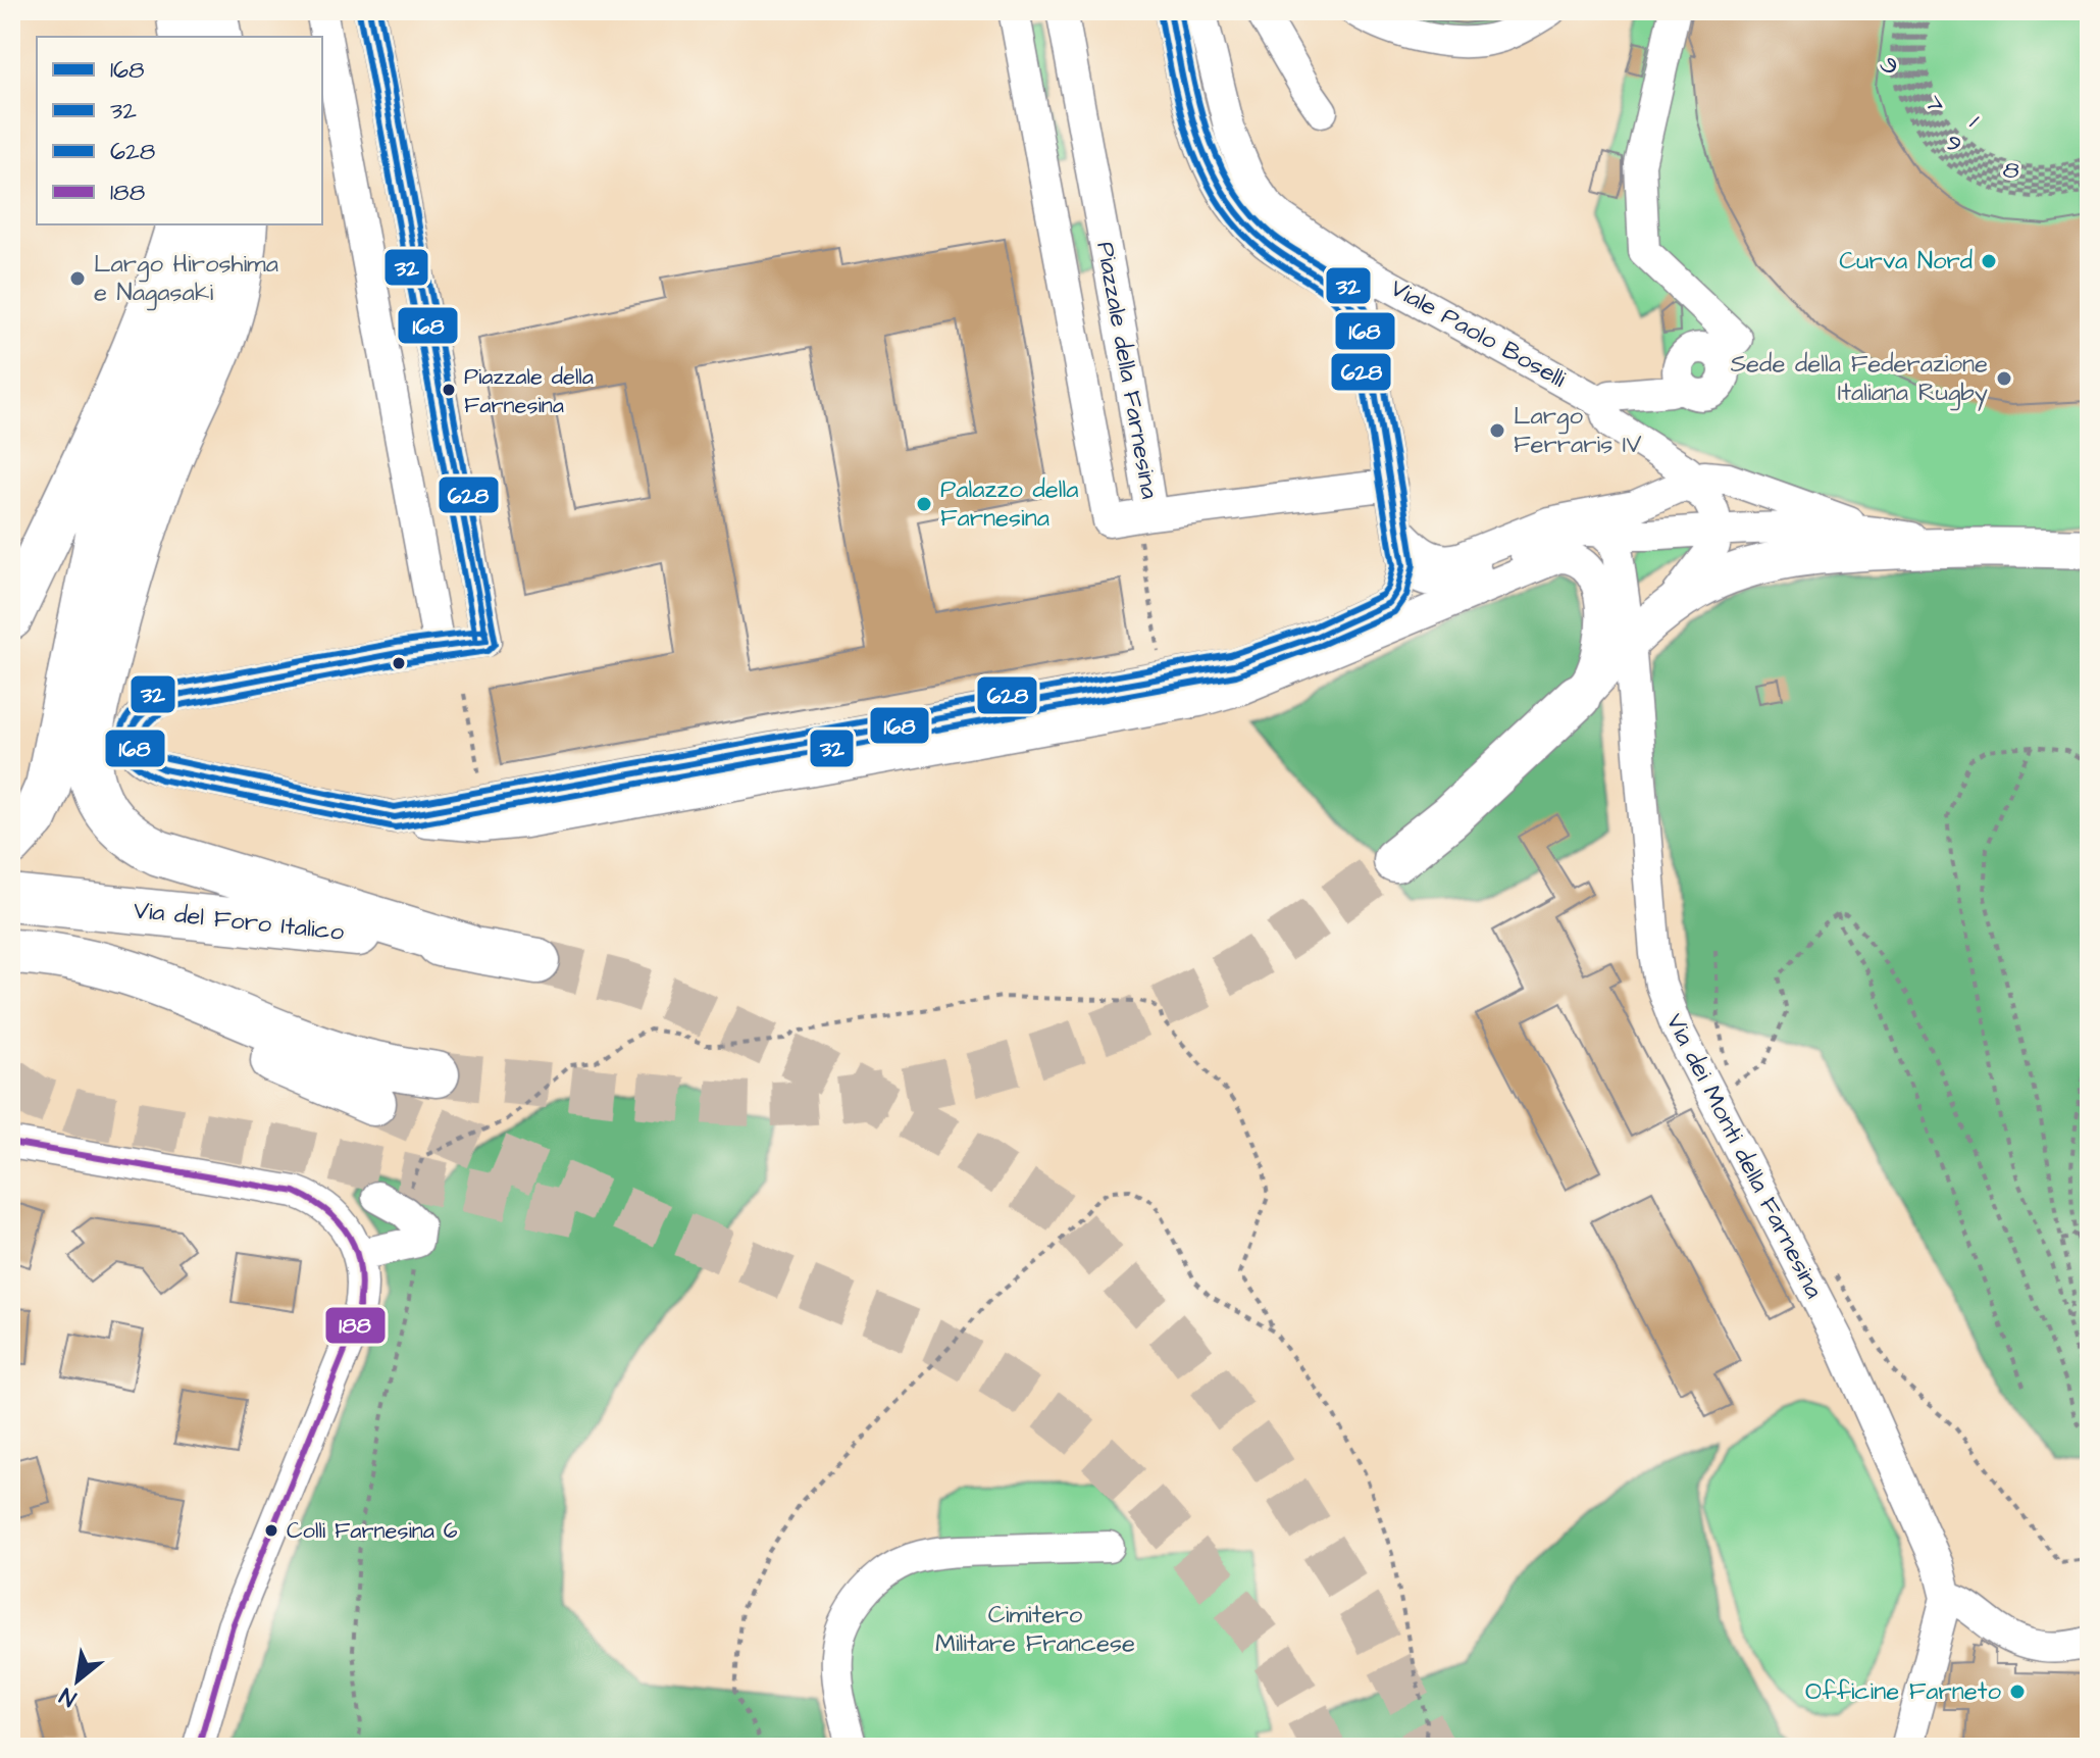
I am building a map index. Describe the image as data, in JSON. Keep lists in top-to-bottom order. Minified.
{"streets":{"highway":["Via del Foro Italico"],"street":["Viale Paolo Boselli","Piazzale della Farnesina","Via dei Monti della Farnesina"],"path":["8"]},"parks":["Cimitero Militare Francese"],"places":["Curva Nord","Largo Hiroshima e Nagasaki","Sede della Federazione Italiana Rugby","Piazzale della Farnesina","Largo Ferraris IV","Palazzo della Farnesina","Colli Farnesina 6","Officine Farneto"],"lines":["transit line 168","transit line 32","transit line 628","transit line 188"],"legend":["168","32","628","188"],"north":"bottom left"}
